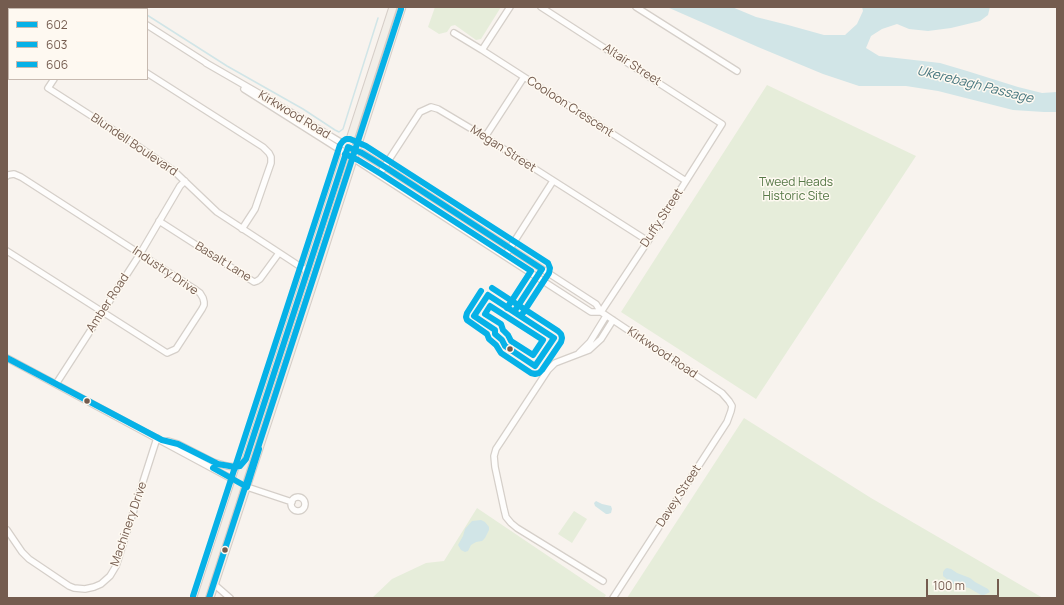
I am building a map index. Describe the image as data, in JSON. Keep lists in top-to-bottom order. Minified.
{"streets":{"street":["Altair Street","Cooloon Crescent","Kirkwood Road","Blundell Boulevard","Megan Street","Duffy Street","Basalt Lane","Industry Drive","Amber Road","Davey Street","Machinery Drive"]},"crossings":[["Altair Street","Duffy Street"],["Cooloon Crescent","Duffy Street"],["Kirkwood Road","Megan Street"],["Kirkwood Road","Duffy Street"],["Kirkwood Road","Davey Street"],["Blundell Boulevard","Basalt Lane"],["Blundell Boulevard","Amber Road"],["Megan Street","Duffy Street"],["Basalt Lane","Amber Road"],["Industry Drive","Amber Road"]],"water":["Ukerebagh Passage"],"parks":["Tweed Heads Historic Site"],"lines":["transit line 603","transit line 606","transit line 602"],"legend":["602","603","606"],"scale_bar":"100 m"}
